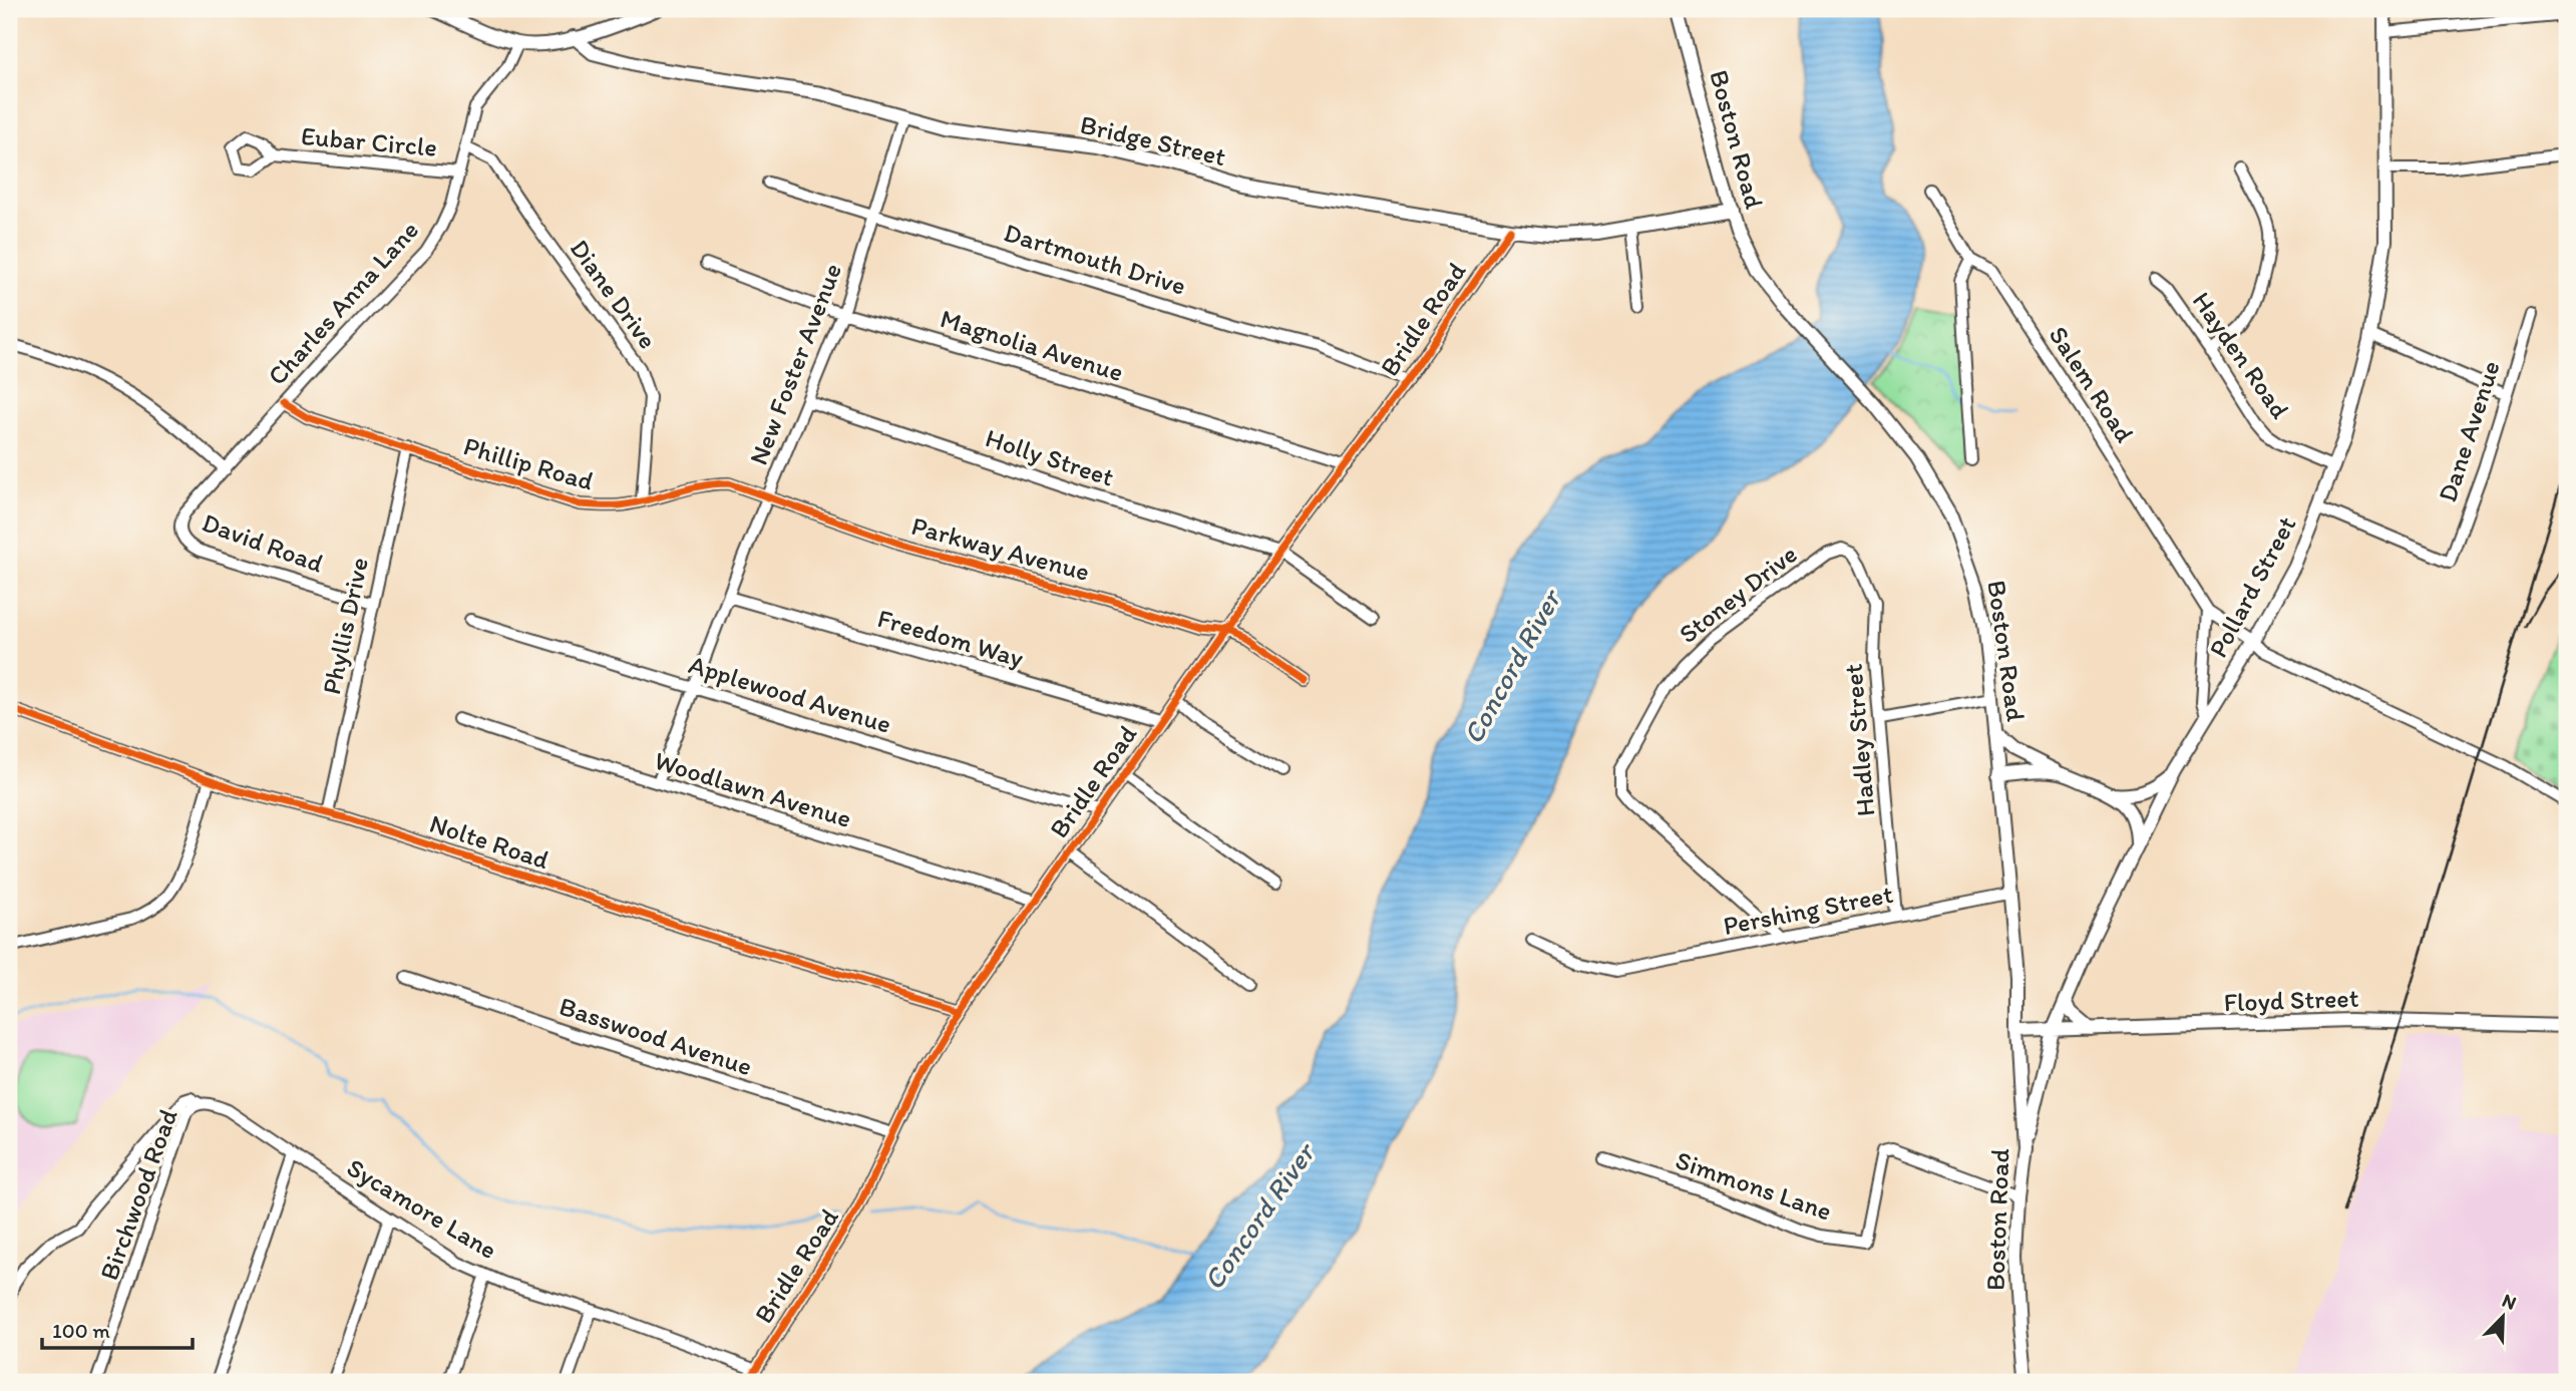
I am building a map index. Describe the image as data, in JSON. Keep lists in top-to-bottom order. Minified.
{"streets":{"main road":["Boston Road","Bridge Street","Pollard Street","Floyd Street"],"street":["Eubar Circle","Dartmouth Drive","Diane Drive","Charles Anna Lane","Bridle Road","Magnolia Avenue","Hayden Road","New Foster Avenue","Salem Road","Dane Avenue","Holly Street","Phillip Road","David Road","Parkway Avenue","Stoney Drive","Phyllis Drive","Freedom Way","Applewood Avenue","Hadley Street","Woodlawn Avenue","Nolte Road","Pershing Street","Basswood Avenue","Simmons Lane","Birchwood Road","Sycamore Lane"]},"crossings":[["Boston Road","Bridge Street"],["Boston Road","Pollard Street"],["Boston Road","Pershing Street"],["Boston Road","Floyd Street"],["Boston Road","Simmons Lane"],["Bridge Street","Bridle Road"],["Bridge Street","New Foster Avenue"],["Eubar Circle","Charles Anna Lane"],["Dartmouth Drive","Bridle Road"],["Dartmouth Drive","New Foster Avenue"],["Diane Drive","Charles Anna Lane"],["Diane Drive","Phillip Road"],["Charles Anna Lane","Phillip Road"],["Charles Anna Lane","David Road"],["Bridle Road","Magnolia Avenue"],["Bridle Road","Holly Street"],["Bridle Road","Parkway Avenue"],["Bridle Road","Freedom Way"],["Bridle Road","Applewood Avenue"],["Bridle Road","Woodlawn Avenue"],["Bridle Road","Nolte Road"],["Bridle Road","Basswood Avenue"],["Bridle Road","Sycamore Lane"],["Magnolia Avenue","New Foster Avenue"],["Hayden Road","Pollard Street"],["New Foster Avenue","Holly Street"],["New Foster Avenue","Phillip Road"],["New Foster Avenue","Parkway Avenue"],["New Foster Avenue","Freedom Way"],["New Foster Avenue","Applewood Avenue"],["New Foster Avenue","Woodlawn Avenue"],["Salem Road","Pollard Street"],["Dane Avenue","Pollard Street"],["Phillip Road","Parkway Avenue"],["Phillip Road","Phyllis Drive"],["David Road","Phyllis Drive"],["Pollard Street","Floyd Street"],["Stoney Drive","Hadley Street"],["Stoney Drive","Pershing Street"],["Phyllis Drive","Nolte Road"],["Hadley Street","Pershing Street"],["Birchwood Road","Sycamore Lane"]],"water":["Concord River"],"scale_bar":"100 m","north":"top right"}
